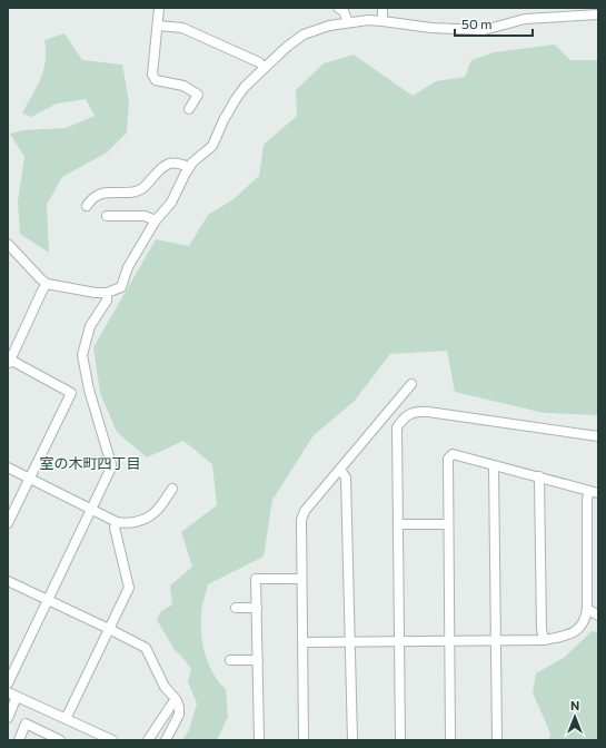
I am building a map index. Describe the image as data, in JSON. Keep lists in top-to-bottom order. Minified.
{"districts":["室の木町四丁目"],"scale_bar":"50 m","north":"top"}
